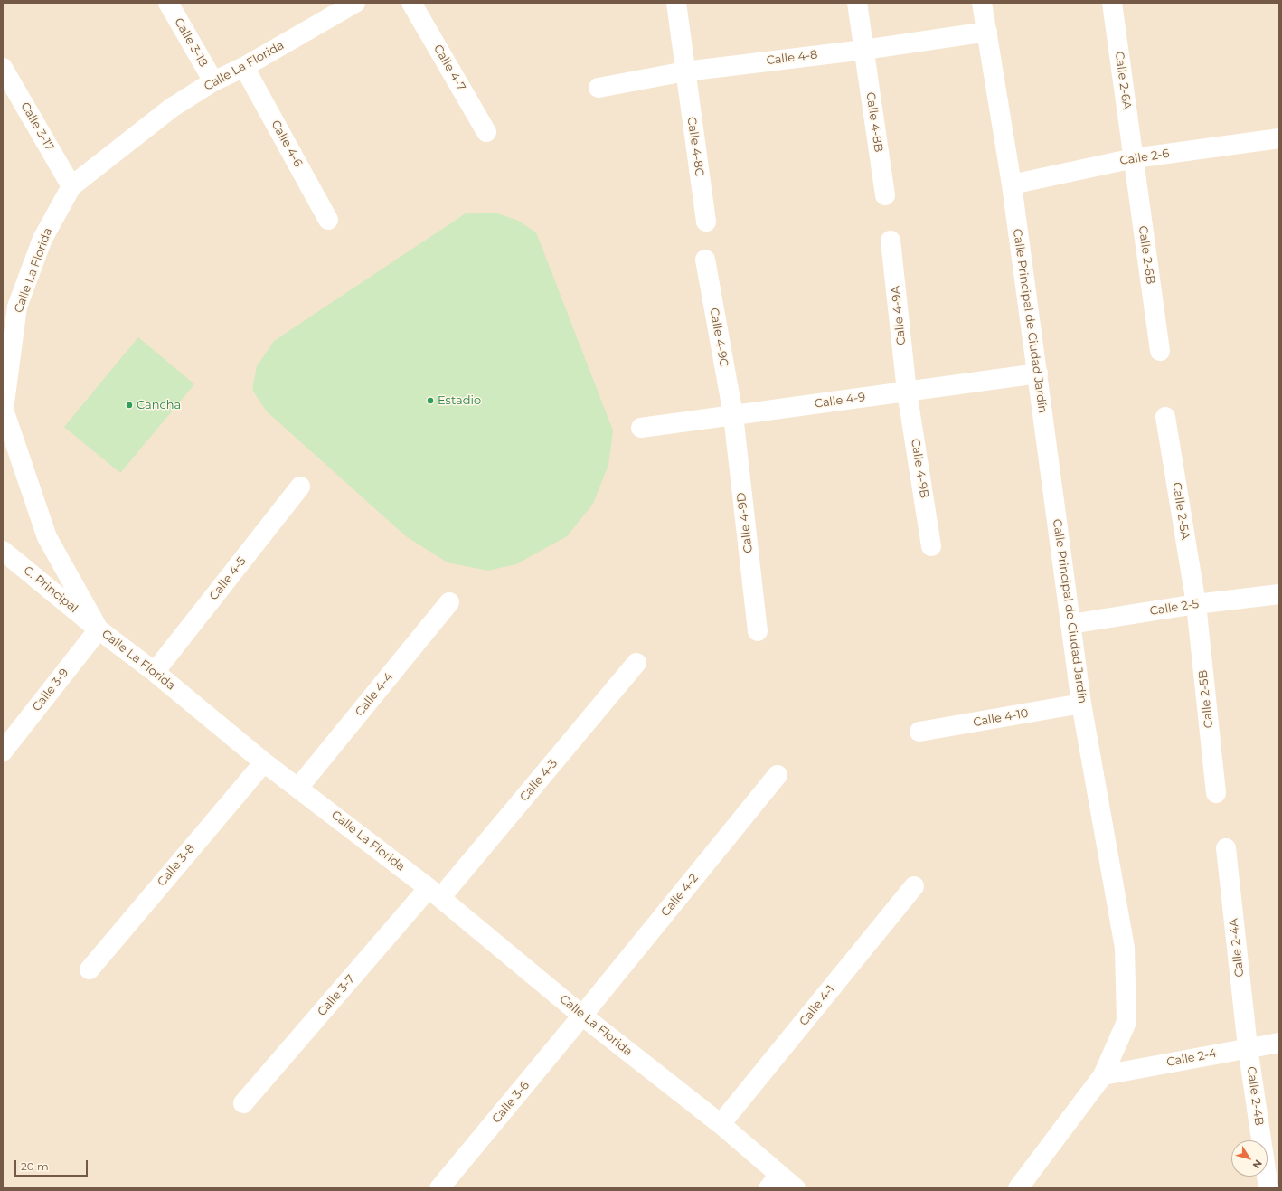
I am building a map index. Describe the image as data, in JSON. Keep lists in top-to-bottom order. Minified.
{"streets":{"street":["Calle 3-18","Calle 4-8","Calle La Florida","Calle 4-7","Calle 2-6A","Calle 4-8B","Calle 3-17","Calle 4-6","Calle 4-8C","Calle 2-6","Calle 2-6B","Calle 4-9A","Calle Principal de Ciudad Jardín","Calle 4-9C","Calle 4-9","Calle 4-9B","Calle 2-5A","Calle 4-9D","Calle 4-5","C. Principal","Calle 2-5","Calle 3-9","Calle 4-4","Calle 2-5B","Calle 4-10","Calle 4-3","Calle 3-8","Calle 4-2","Calle 2-4A","Calle 3-7","Calle 4-1","Calle 2-4","Calle 2-4B","Calle 3-6"]},"crossings":[["Calle 3-18","Calle La Florida"],["Calle 4-8","Calle 4-8B"],["Calle 4-8","Calle 4-8C"],["Calle 4-8","Calle Principal de Ciudad Jardín"],["Calle La Florida","Calle 3-17"],["Calle La Florida","Calle 4-6"],["Calle La Florida","Calle 4-5"],["Calle La Florida","C. Principal"],["Calle La Florida","Calle 3-9"],["Calle La Florida","Calle 4-4"],["Calle La Florida","Calle 4-3"],["Calle La Florida","Calle 3-8"],["Calle La Florida","Calle 4-2"],["Calle La Florida","Calle 3-7"],["Calle La Florida","Calle 4-1"],["Calle La Florida","Calle 3-6"],["Calle 2-6A","Calle 2-6"],["Calle 2-6A","Calle 2-6B"],["Calle 2-6","Calle 2-6B"],["Calle 2-6","Calle Principal de Ciudad Jardín"],["Calle 4-9A","Calle 4-9"],["Calle 4-9A","Calle 4-9B"],["Calle Principal de Ciudad Jardín","Calle 4-9"],["Calle Principal de Ciudad Jardín","Calle 2-5"],["Calle Principal de Ciudad Jardín","Calle 4-10"],["Calle Principal de Ciudad Jardín","Calle 2-4"],["Calle 4-9C","Calle 4-9"],["Calle 4-9C","Calle 4-9D"],["Calle 4-9","Calle 4-9B"],["Calle 4-9","Calle 4-9D"],["Calle 2-5A","Calle 2-5"],["Calle 2-5A","Calle 2-5B"],["C. Principal","Calle 3-9"],["Calle 2-5","Calle 2-5B"],["Calle 4-3","Calle 3-7"],["Calle 4-2","Calle 3-6"],["Calle 2-4A","Calle 2-4"],["Calle 2-4A","Calle 2-4B"],["Calle 2-4","Calle 2-4B"]],"places":["Estadio","Cancha"],"scale_bar":"20 m","north":"bottom right"}
